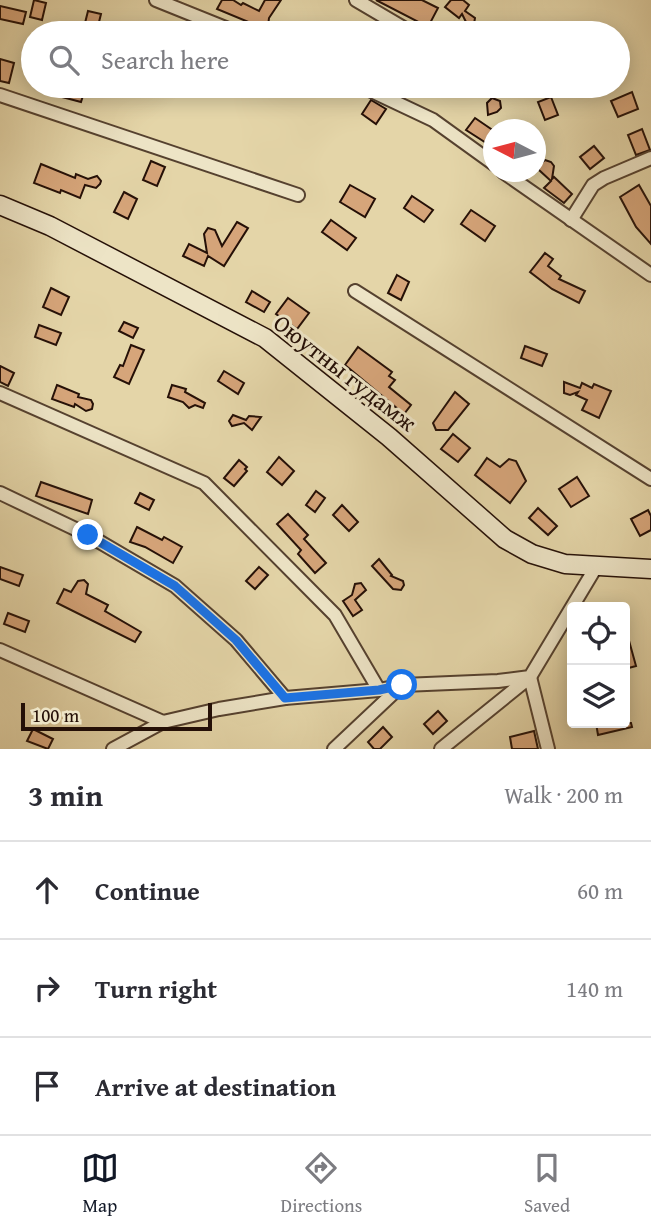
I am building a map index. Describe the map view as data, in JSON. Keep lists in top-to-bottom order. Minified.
{"streets":{"street":["Оюутны гудамж"]},"scale_bar":"100 m","north":"left","page":{"search":"Search here","scale":"100 m","heading":["3 min","Walk · 200 m"],"list":[["Continue","60 m"],["Turn right","140 m"],"Arrive at destination"],"nav":["Map","Directions","Saved"]}}
